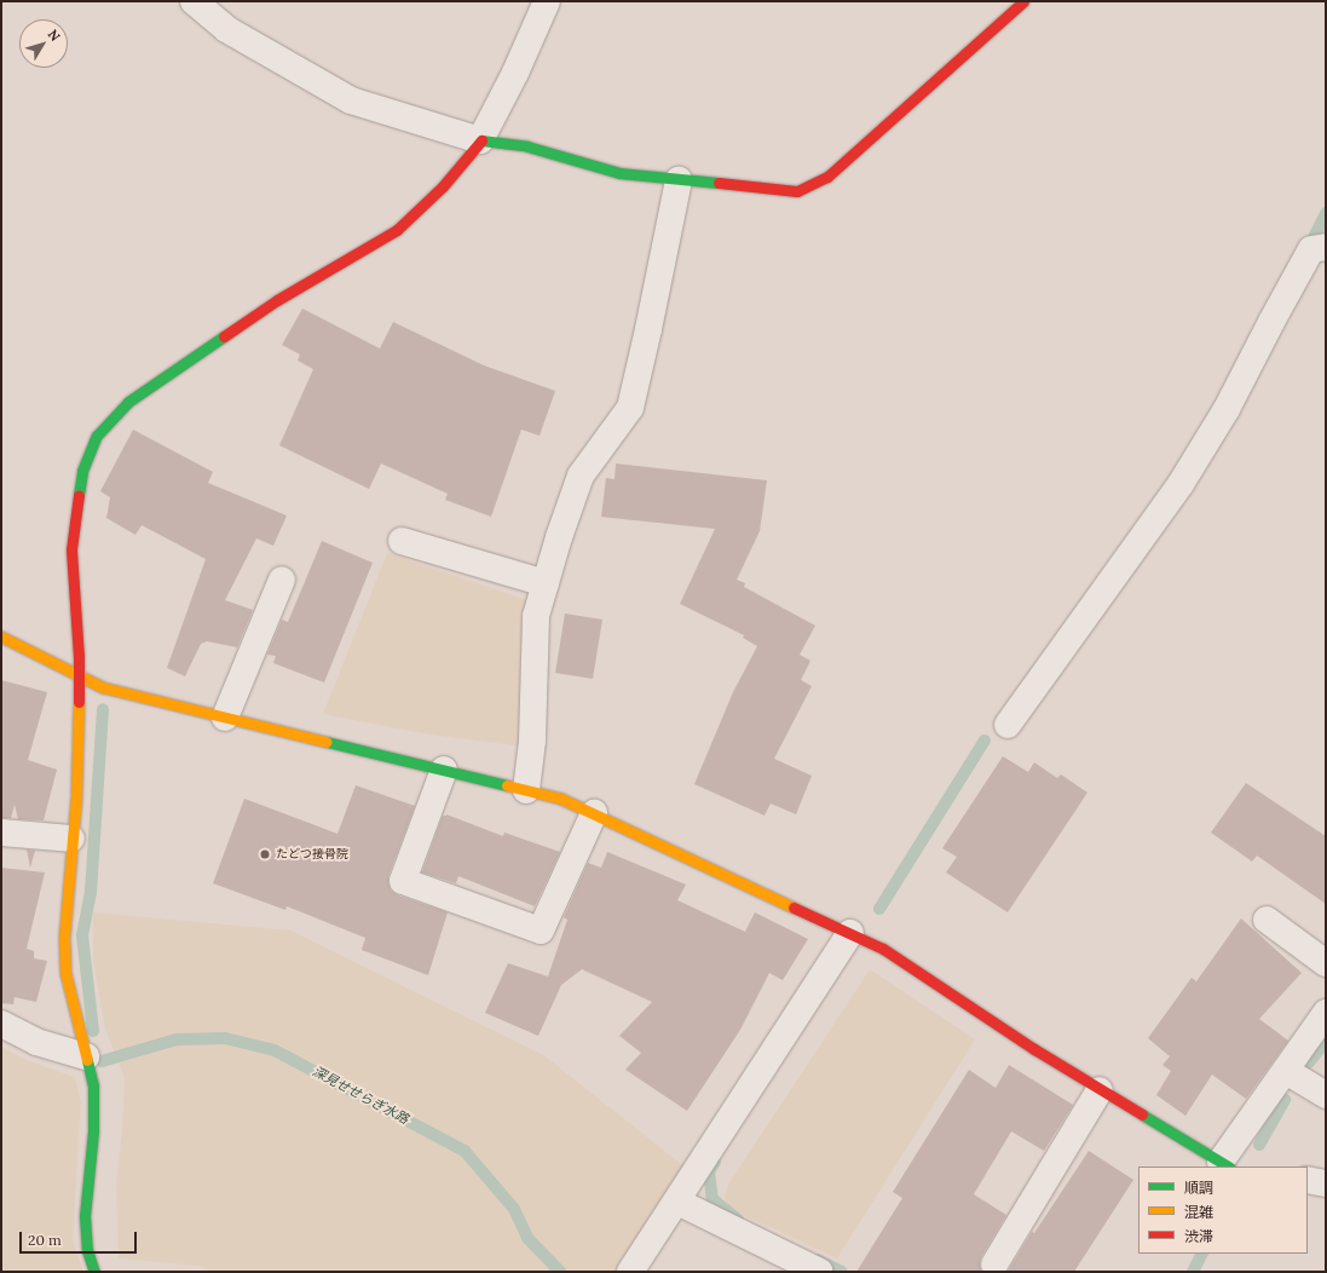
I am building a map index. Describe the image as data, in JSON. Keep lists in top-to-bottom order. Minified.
{"water":["深見せせらぎ水路"],"places":["たどつ接骨院"],"legend":["順調","混雑","渋滞"],"scale_bar":"20 m","north":"top right"}
